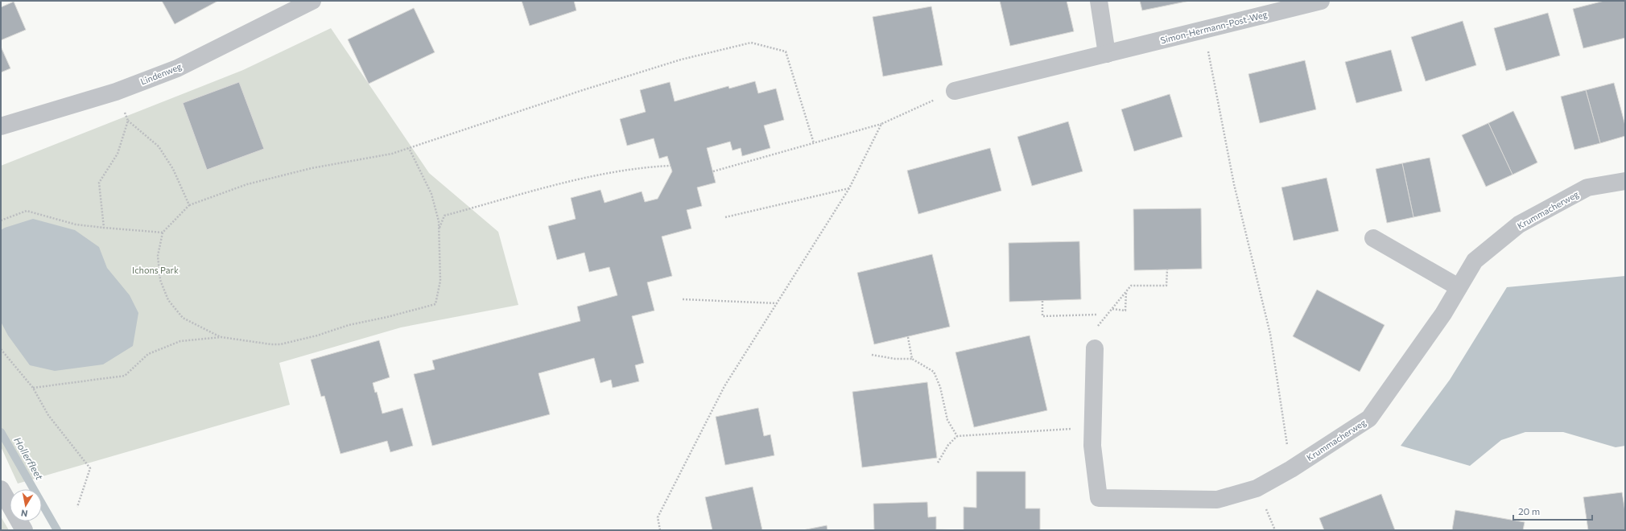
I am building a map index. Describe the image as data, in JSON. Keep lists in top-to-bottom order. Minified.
{"streets":{"street":["Simon-Hermann-Post-Weg","Lindenweg","Krummacherweg"]},"water":["Hollerfleet"],"parks":["Ichons Park"],"scale_bar":"20 m","north":"bottom"}
